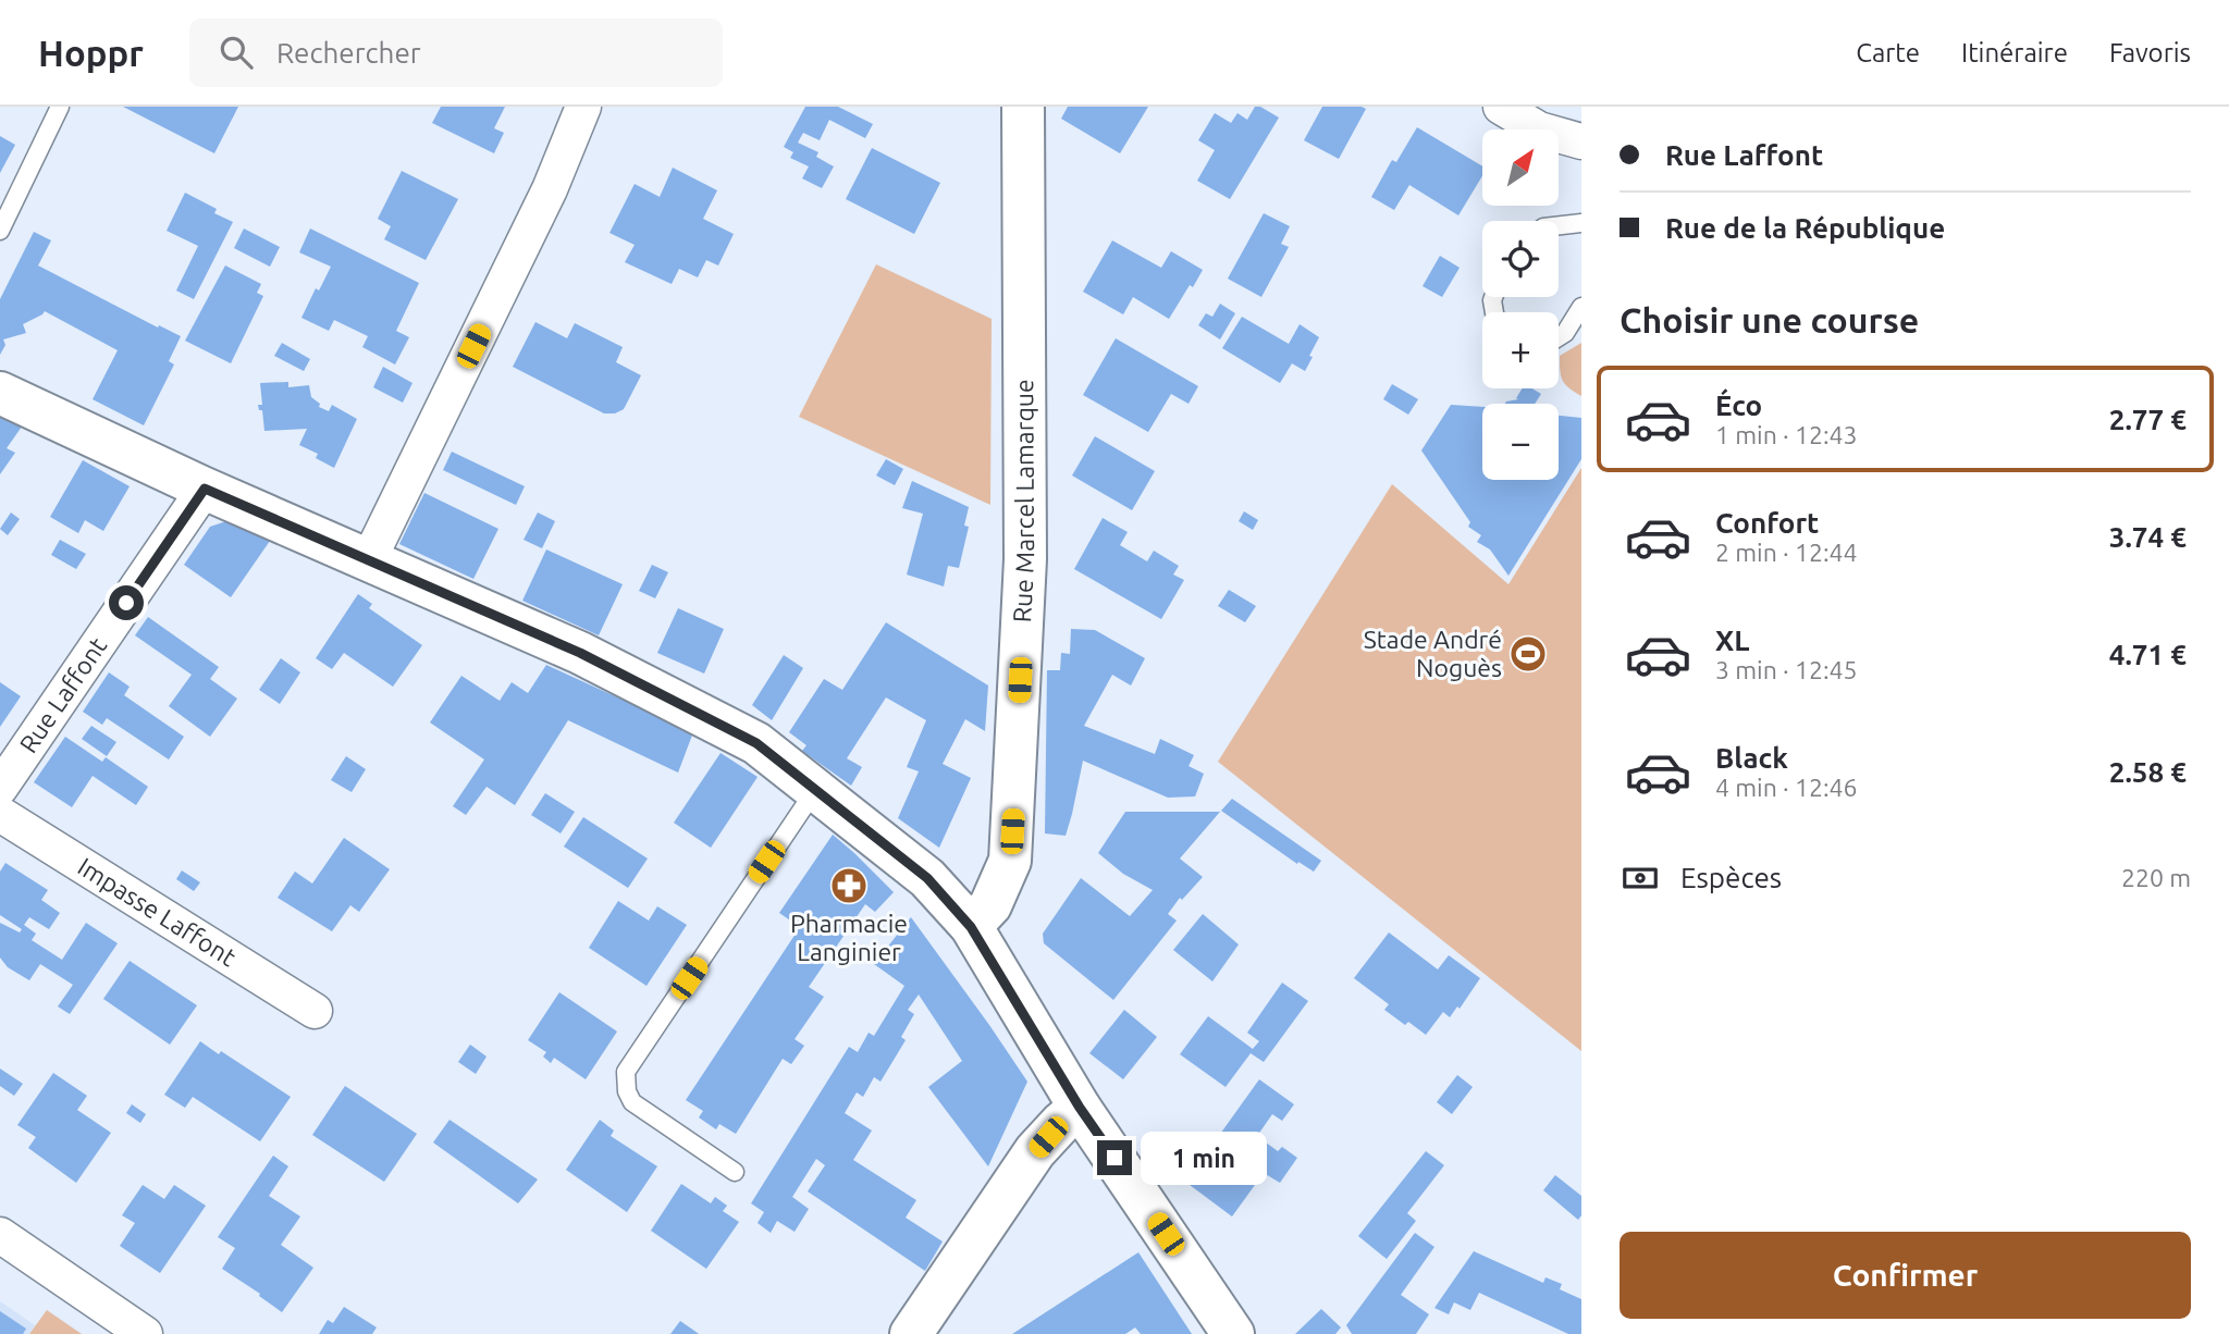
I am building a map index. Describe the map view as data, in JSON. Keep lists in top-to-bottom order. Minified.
{"streets":{"street":["Rue Marcel Lamarque","Rue Laffont","Impasse Laffont"]},"places":{"sports":["Stade André Noguès"],"pharmacy":["Pharmacie Langinier"]},"north":"top right","page":{"header":"Hoppr","search":"Rechercher","nav":["Carte","Itinéraire","Favoris"],"banner":["Rue Laffont","Rue de la République"],"map_buttons":["+","−"],"heading":"Choisir une course","list":[{"name":"Éco","note":"1 min · 12:43","value":"2.77 €"},{"name":"Confort","note":"2 min · 12:44","value":"3.74 €"},{"name":"XL","note":"3 min · 12:45","value":"4.71 €"},{"name":"Black","note":"4 min · 12:46","value":"2.58 €"}],"pay":["Espèces","220 m"],"bubble":"1 min","buttons":"Confirmer"}}
